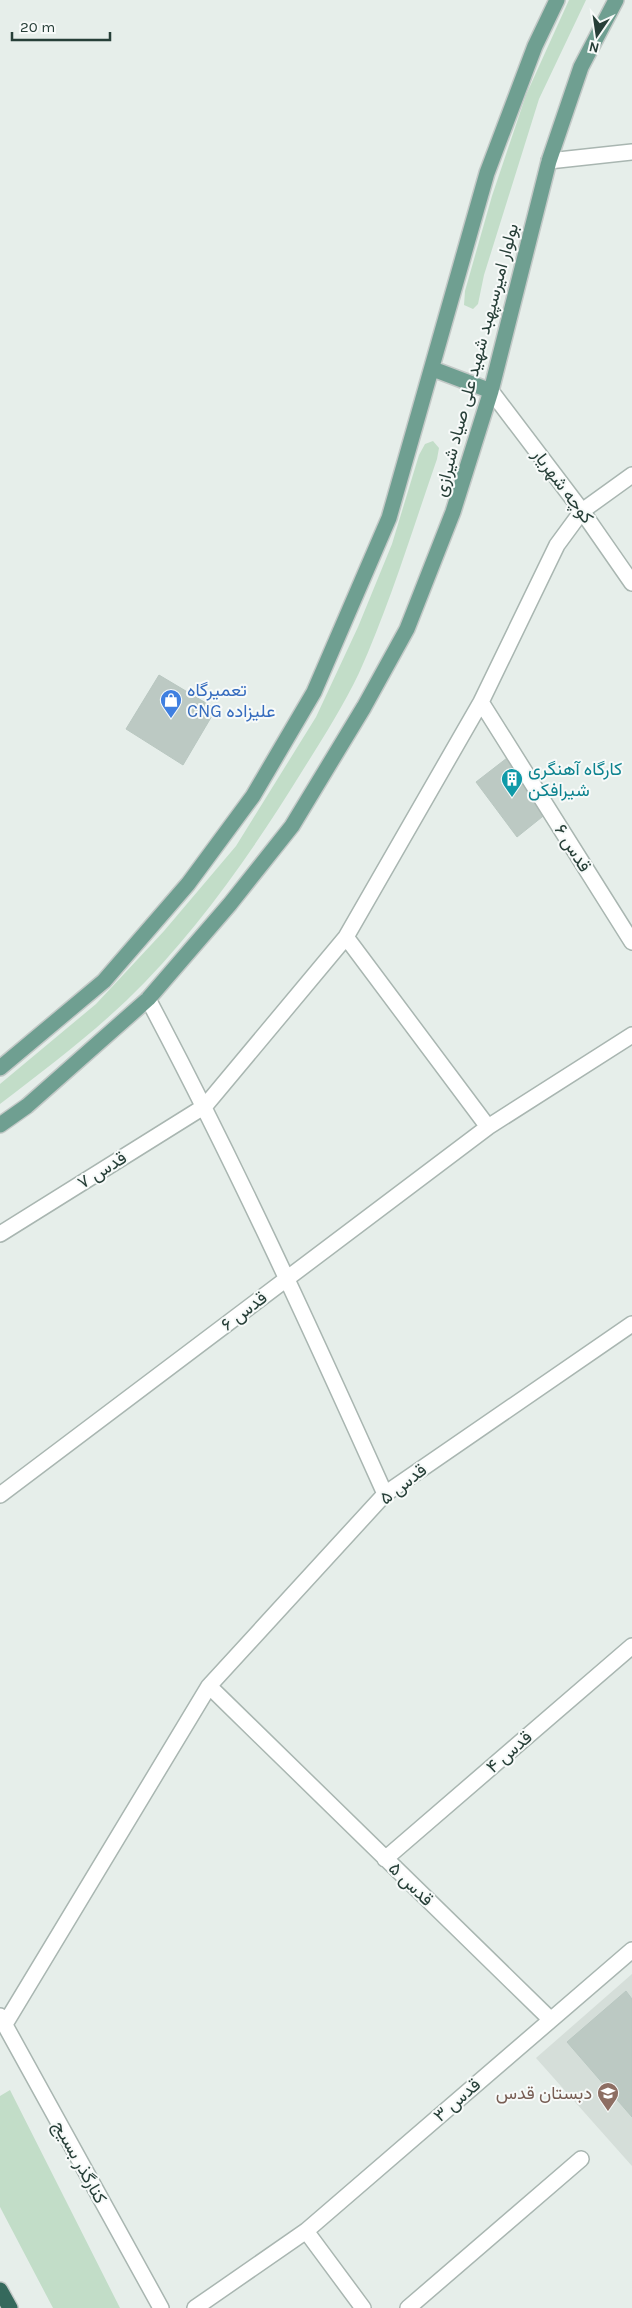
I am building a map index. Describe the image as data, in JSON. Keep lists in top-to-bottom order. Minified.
{"streets":{"main road":["بولوار امیرسپهبد شهید علی صیاد شیرازی"],"street":["کوچه شهریار","قدس ۶","قدس ۷","قدس ۵","قدس ۴","قدس ۳","کنارگذر بسیج"]},"crossings":[["بولوار امیرسپهبد شهید علی صیاد شیرازی","کوچه شهریار"],["کوچه شهریار","قدس ۷"],["قدس ۶","قدس ۷"],["قدس ۵","قدس ۴"],["قدس ۵","قدس ۳"],["قدس ۵","کنارگذر بسیج"]],"places":{"shop":["تعمیرگاه CNG علیزاده"],"building":["کارگاه آهنگری شیرافکن"],"school or university":["دبستان قدس"]},"scale_bar":"20 m","north":"bottom"}
